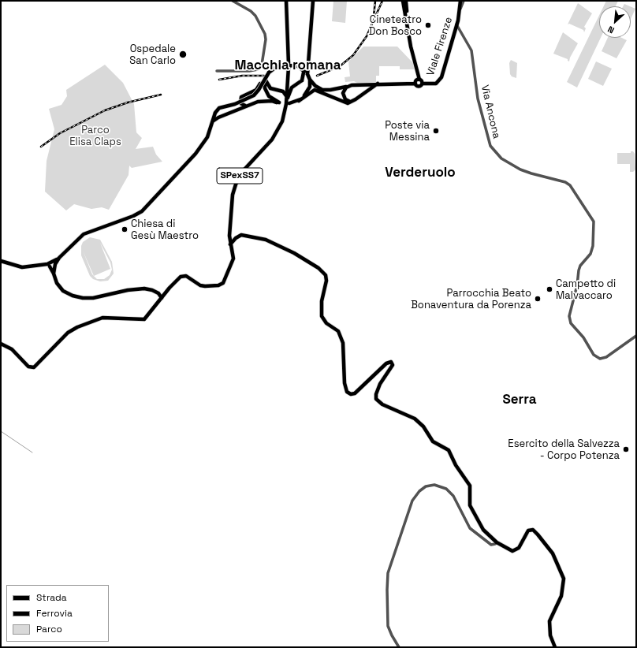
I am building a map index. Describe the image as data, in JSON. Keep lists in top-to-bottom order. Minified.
{"streets":{"main road":["Viale Firenze","SPexSS7"],"street":["Via Ancona"]},"crossings":[["Viale Firenze","Via Ancona"]],"districts":["Macchia romana","Verderuolo","Serra"],"parks":["Parco Elisa Claps"],"places":["Cineteatro Don Bosco","Ospedale San Carlo","Poste via Messina","Chiesa di Gesù Maestro","Campetto di Malvaccaro","Parrocchia Beato Bonaventura da Porenza","Esercito della Salvezza - Corpo Potenza"],"legend":["Strada","Ferrovia","Parco"],"north":"bottom left"}
